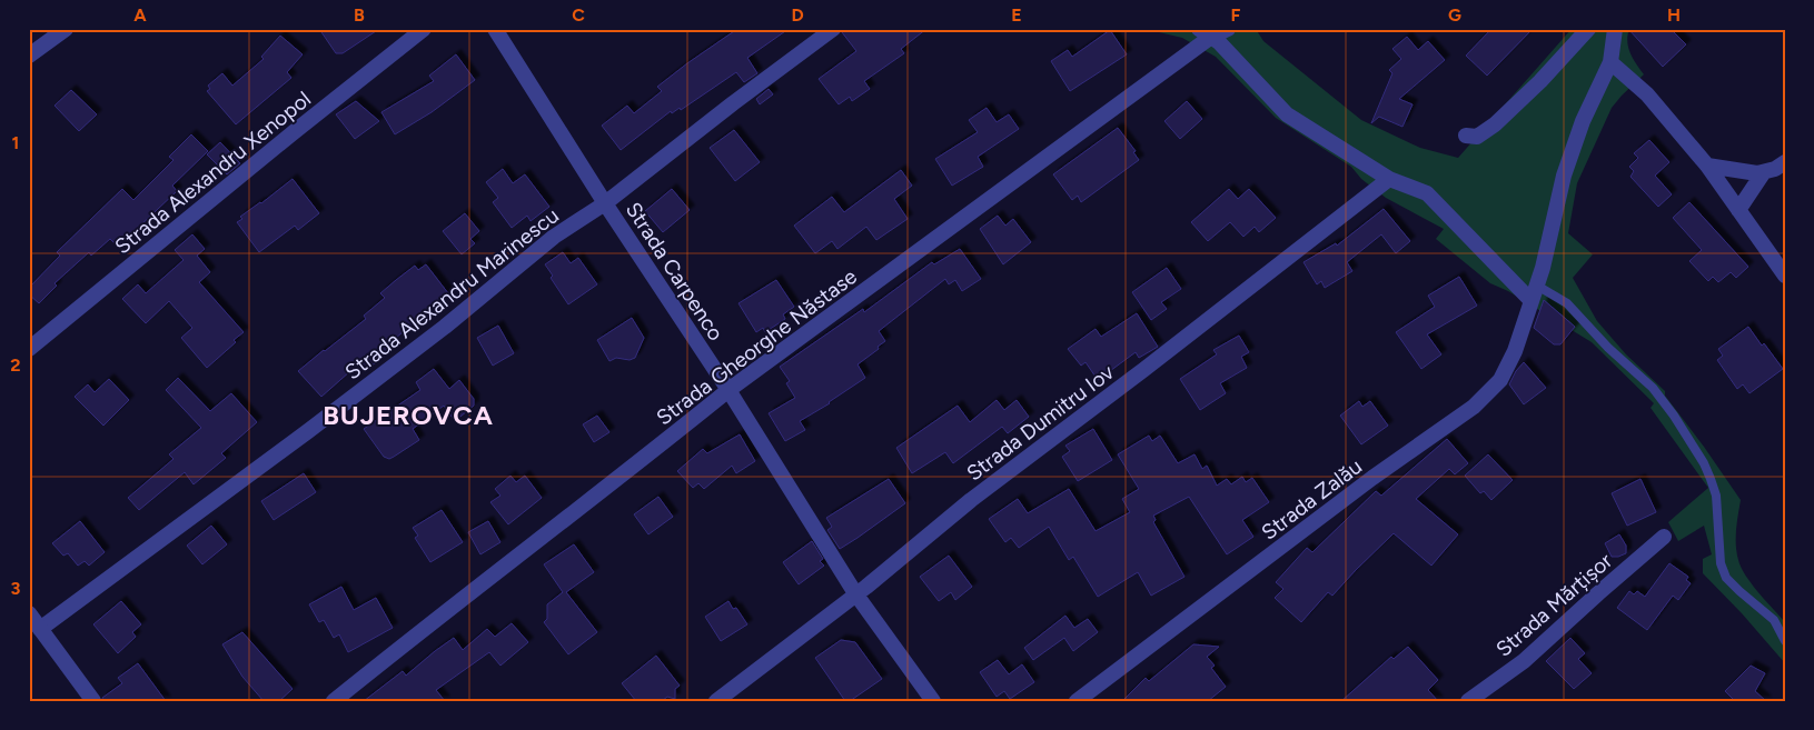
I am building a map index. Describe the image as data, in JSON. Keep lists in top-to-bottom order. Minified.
{"streets":{"street":["Strada Alexandru Xenopol","Strada Carpenco","Strada Alexandru Marinescu","Strada Gheorghe Năstase","Strada Dumitru Iov","Strada Zalău","Strada Mărțișor"]},"crossings":[["Strada Carpenco","Strada Alexandru Marinescu"],["Strada Carpenco","Strada Gheorghe Năstase"],["Strada Carpenco","Strada Dumitru Iov"]],"districts":["BUJEROVCA"],"grid":{"columns":["A","B","C","D","E","F","G","H"],"rows":["1","2","3"]}}
